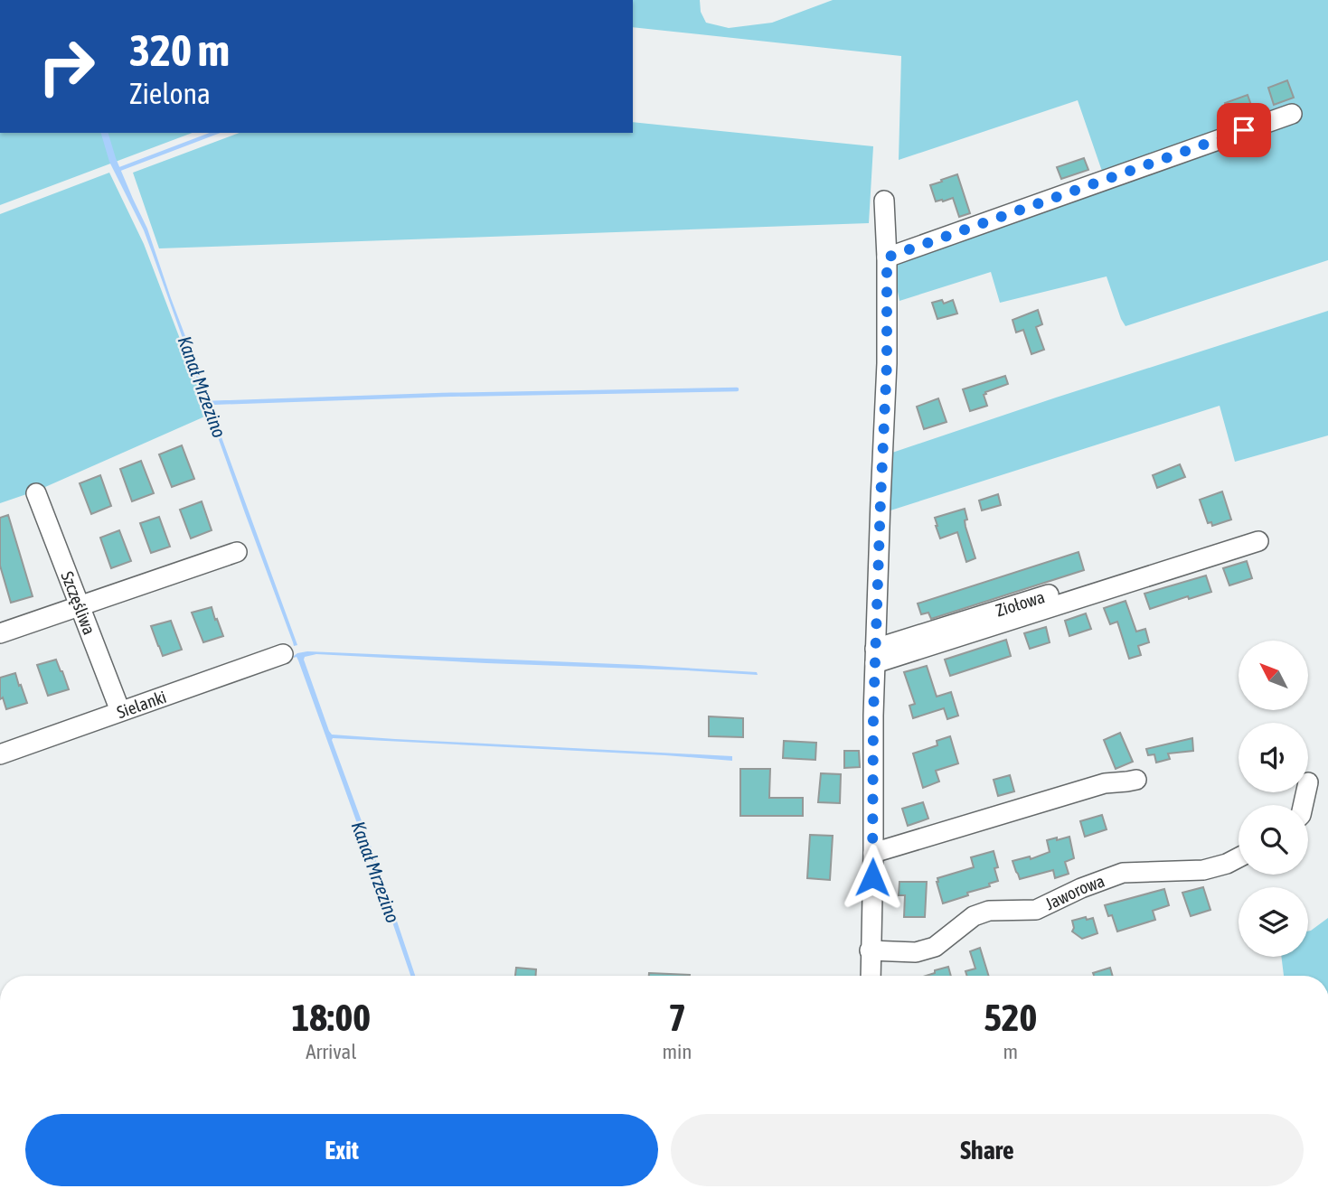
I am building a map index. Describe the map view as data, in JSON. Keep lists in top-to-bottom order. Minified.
{"streets":{"street":["Szczęśliwa","Ziołowa","Sielanki","Jaworowa"]},"crossings":[["Szczęśliwa","Sielanki"]],"water":["Kanał Mrzezino"],"north":"top left","page":{"turn":["320 m","Zielona"],"eta":["18:00","Arrival","7","min","520","m"],"buttons":["Exit","Share"]}}
